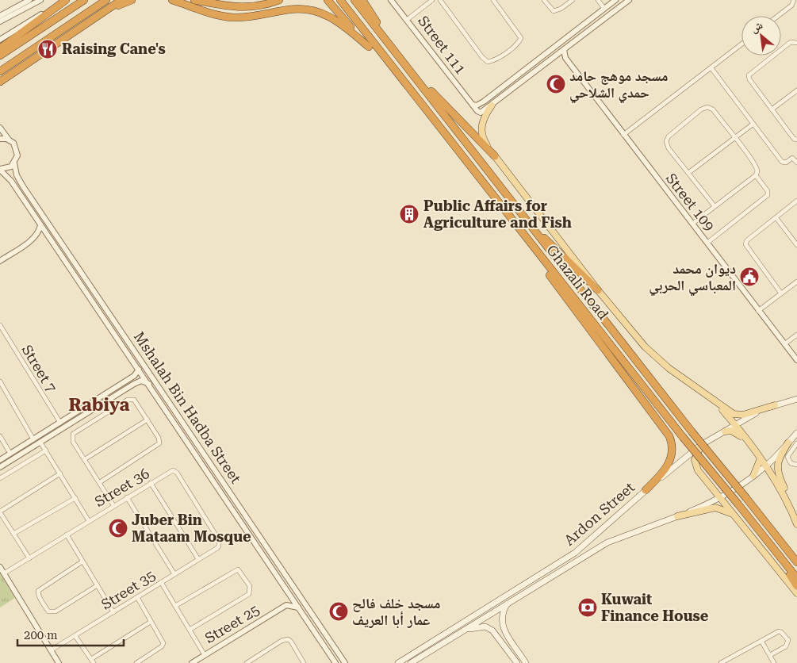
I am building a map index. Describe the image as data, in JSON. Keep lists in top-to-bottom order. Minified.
{"streets":{"highway":["Ghazali Road"],"main road":["Ardon Street"],"street":["Street 111","Street 109","Street 7","Mshalah Bin Hadba Street","Street 36","Street 35","Street 25"]},"crossings":[["Street 36","Street 35"]],"districts":["Rabiya"],"places":{"restaurant":["Raising Cane's"],"mosque":["مسجد موهج حامد حمدي الشلاحي","Juber Bin Mataam Mosque","مسجد خلف فالح عمار أبا العريف"],"building":["Public Affairs for Agriculture and Fish"],"public building":["ديوان محمد المعباسي الحربي"],"bank":["Kuwait Finance House"]},"scale_bar":"200 m","north":"top left"}
